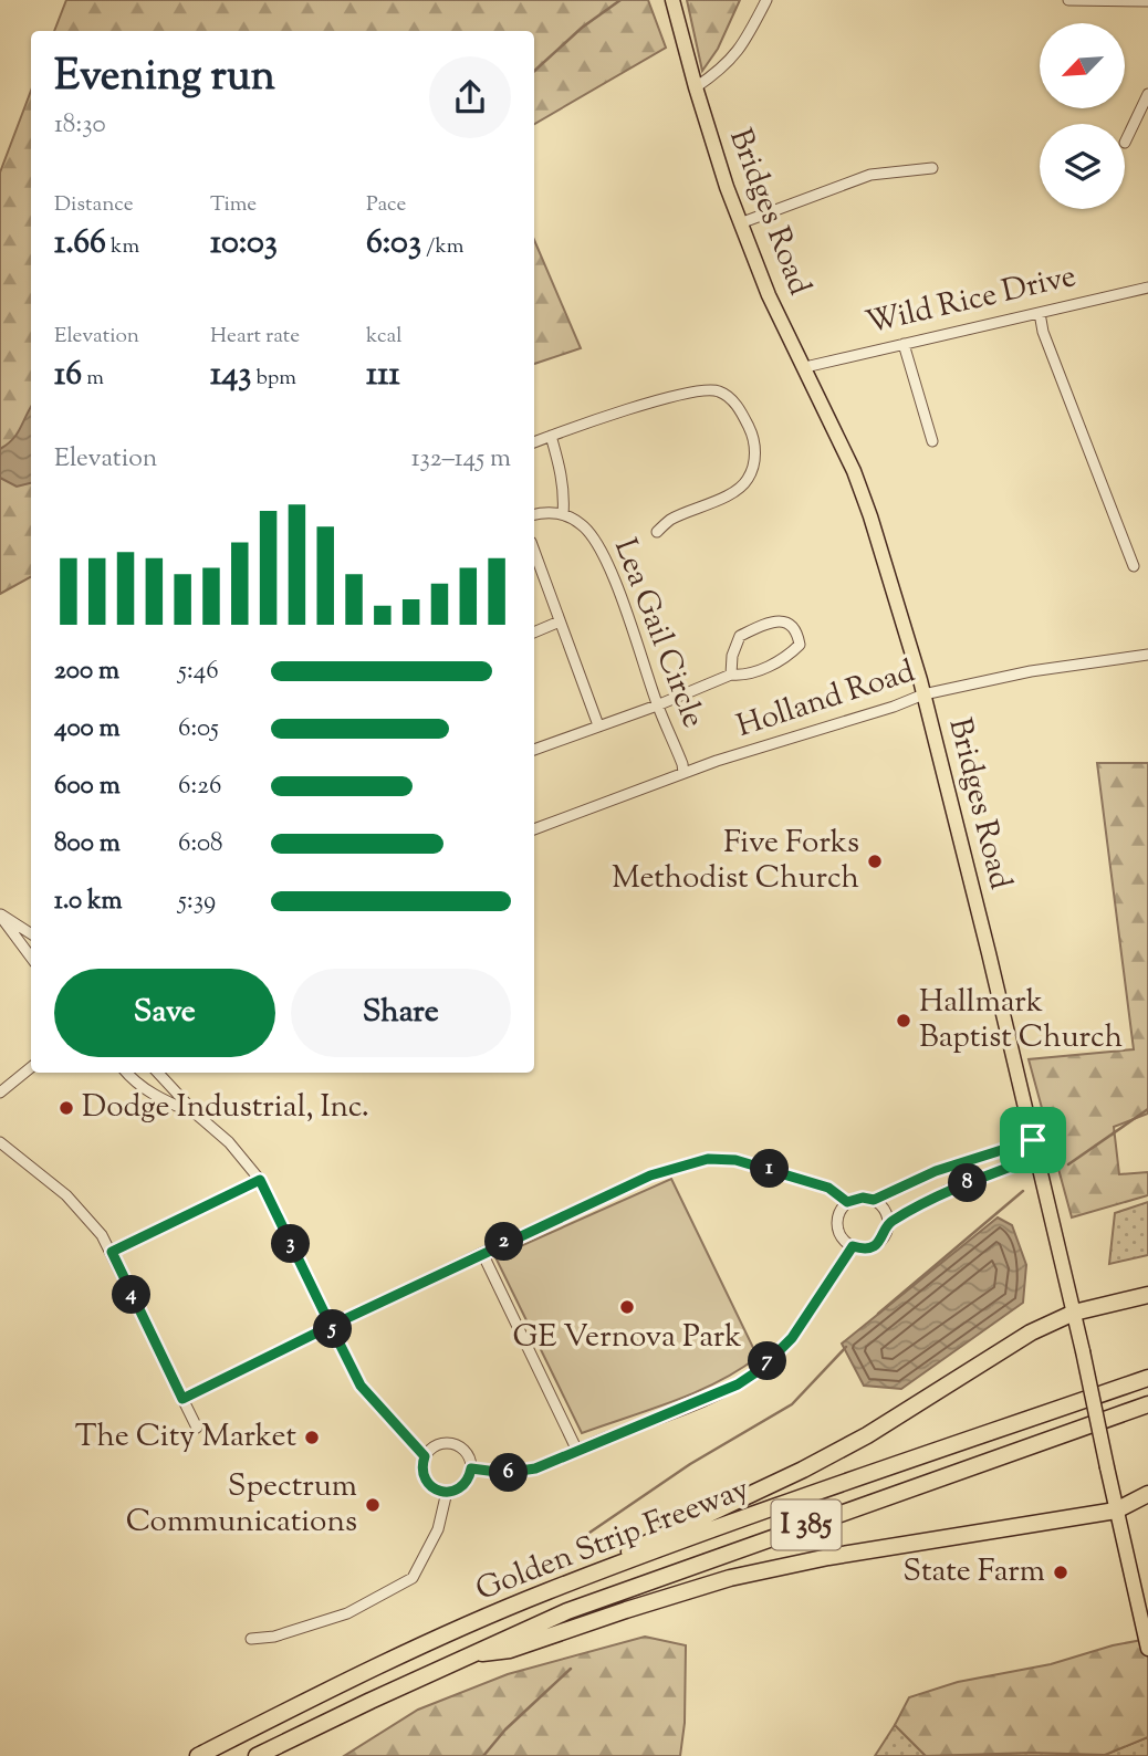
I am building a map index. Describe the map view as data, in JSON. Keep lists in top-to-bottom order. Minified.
{"streets":{"highway":["I 385","Golden Strip Freeway"],"main road":["Bridges Road"],"street":["Wild Rice Drive","Lea Gail Circle","Holland Road"]},"crossings":[["Bridges Road","Wild Rice Drive"],["Bridges Road","Holland Road"],["Lea Gail Circle","Holland Road"]],"places":["Five Forks Methodist Church","Hallmark Baptist Church","Dodge Industrial, Inc.","GE Vernova Park","The City Market","Spectrum Communications","State Farm"],"north":"bottom left","page":{"heading":["Evening run","18:30"],"stats":[["Distance","1.66 km"],["Time","10:03"],["Pace","6:03 /km"],["Elevation","16 m"],["Heart rate","143 bpm"],["kcal","111"]],"chart":["Elevation","132–145 m"],"list":[{"name":"200 m","note":"5:46"},{"name":"400 m","note":"6:05"},{"name":"600 m","note":"6:26"},{"name":"800 m","note":"6:08"},{"name":"1.0 km","note":"5:39"}],"buttons":["Save","Share"],"pins":["1","8","2","3","4","5","7","6"]}}
